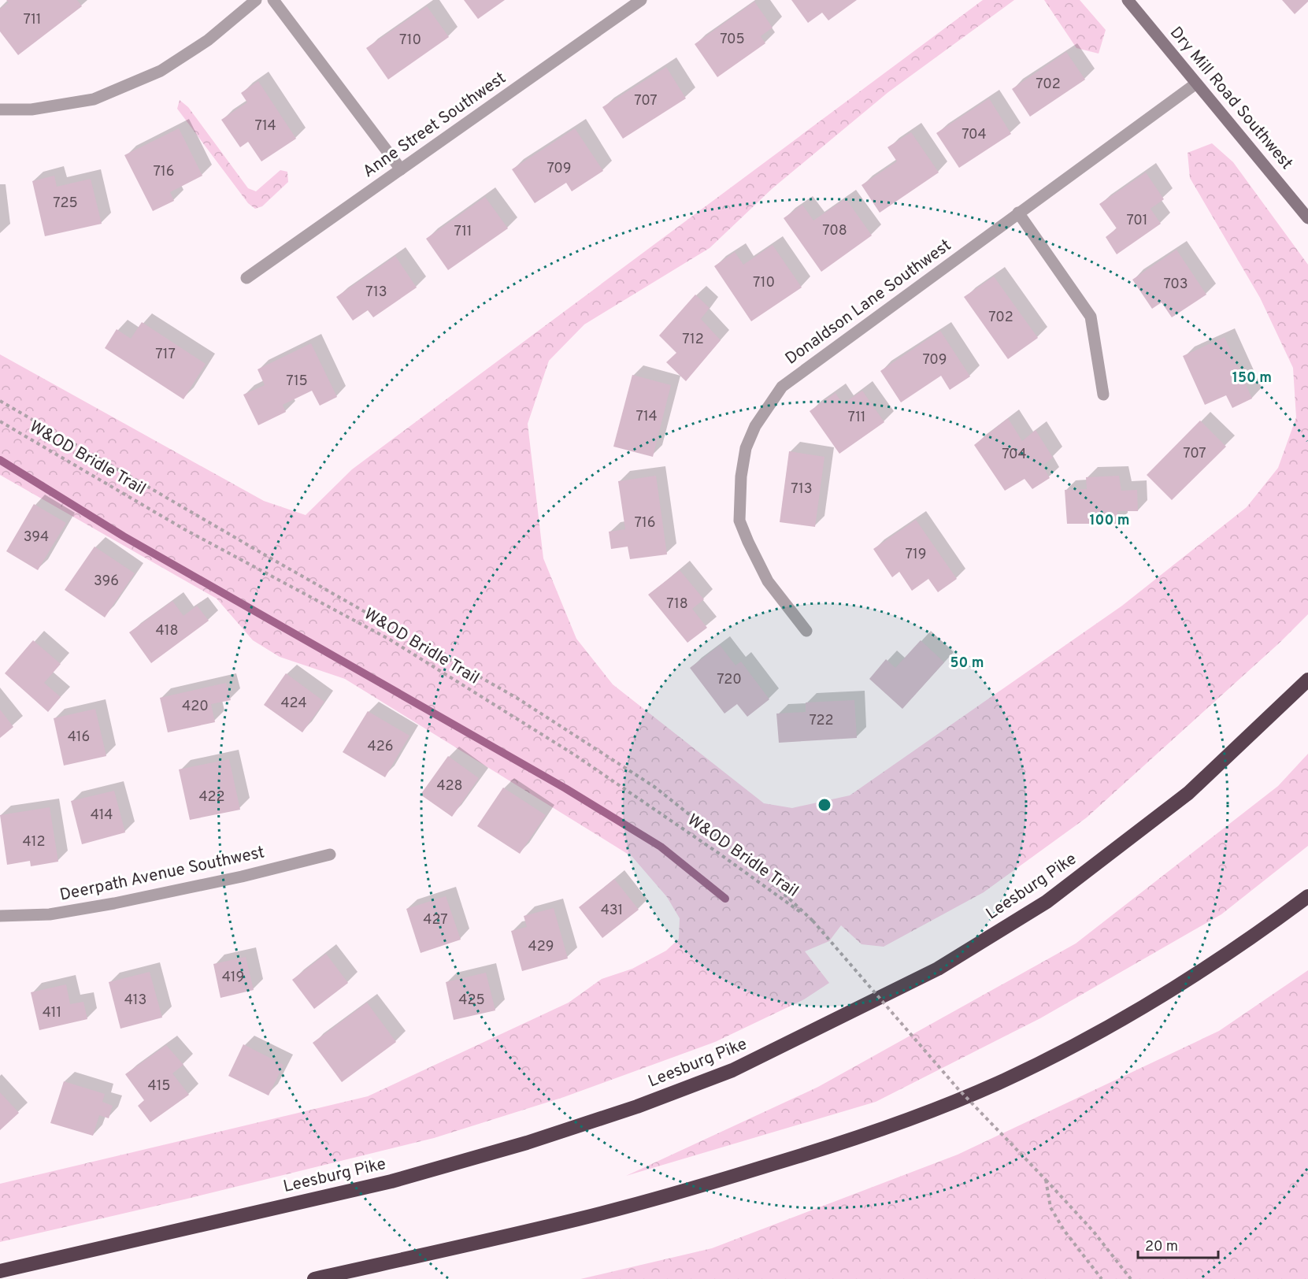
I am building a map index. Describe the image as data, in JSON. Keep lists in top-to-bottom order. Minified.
{"streets":{"highway":["Leesburg Pike"],"street":["Dry Mill Road Southwest","Anne Street Southwest","Donaldson Lane Southwest","Deerpath Avenue Southwest"],"path":["W&OD Bridle Trail"]},"crossings":[["Dry Mill Road Southwest","Donaldson Lane Southwest"]],"house_numbers":["711","705","710","702","707","714","704","709","716","725","701","708","711","710","703","713","702","712","717","709","715","714","711","707","704","713","716","394","719","396","718","418","720","424","420","722","416","426","428","422","414","412","431","427","429","419","413","425","411","415"],"scale_bar":"20 m","rings":["150 m","100 m","50 m"]}
